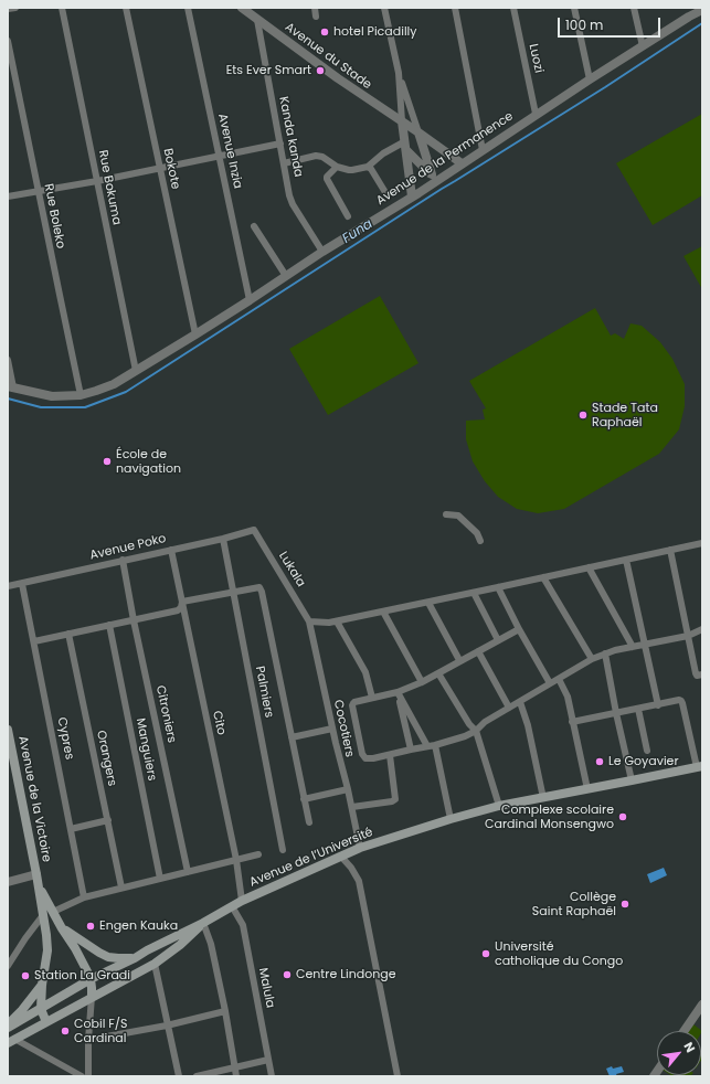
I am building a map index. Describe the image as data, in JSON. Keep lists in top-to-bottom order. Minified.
{"streets":{"main road":["Avenue de la Victoire","Avenue de l’Université"],"street":["Avenue du Stade","Luozi","Kanda kanda","Avenue Inzia","Avenue de la Permanence","Bokote","Rue Bokuma","Rue Boleko","Avenue Poko","Lukala","Palmiers","Citroniers","Cito","Cocotiers","Cypres","Manguiers","Orangers","Malula"]},"crossings":[["Avenue du Stade","Kanda kanda"],["Avenue du Stade","Avenue de la Permanence"],["Luozi","Avenue de la Permanence"],["Kanda kanda","Avenue de la Permanence"],["Avenue Inzia","Avenue de la Permanence"],["Avenue de la Permanence","Bokote"],["Avenue de la Permanence","Rue Bokuma"],["Avenue de la Permanence","Rue Boleko"],["Avenue Poko","Lukala"],["Avenue Poko","Palmiers"],["Avenue Poko","Citroniers"],["Avenue Poko","Cito"],["Avenue Poko","Cypres"],["Lukala","Cocotiers"],["Cito","Avenue de l’Université"],["Cocotiers","Avenue de l’Université"],["Avenue de la Victoire","Avenue de l’Université"],["Avenue de l’Université","Malula"]],"water":["Funa"],"places":["hotel Picadilly","Ets Ever Smart","Stade Tata Raphaël","École de navigation","Le Goyavier","Complexe scolaire Cardinal Monsengwo","Collège Saint Raphaël","Engen Kauka","Université catholique du Congo","Centre Lindonge","Station La Gradi","Cobil F/S Cardinal"],"scale_bar":"100 m","north":"top right"}
